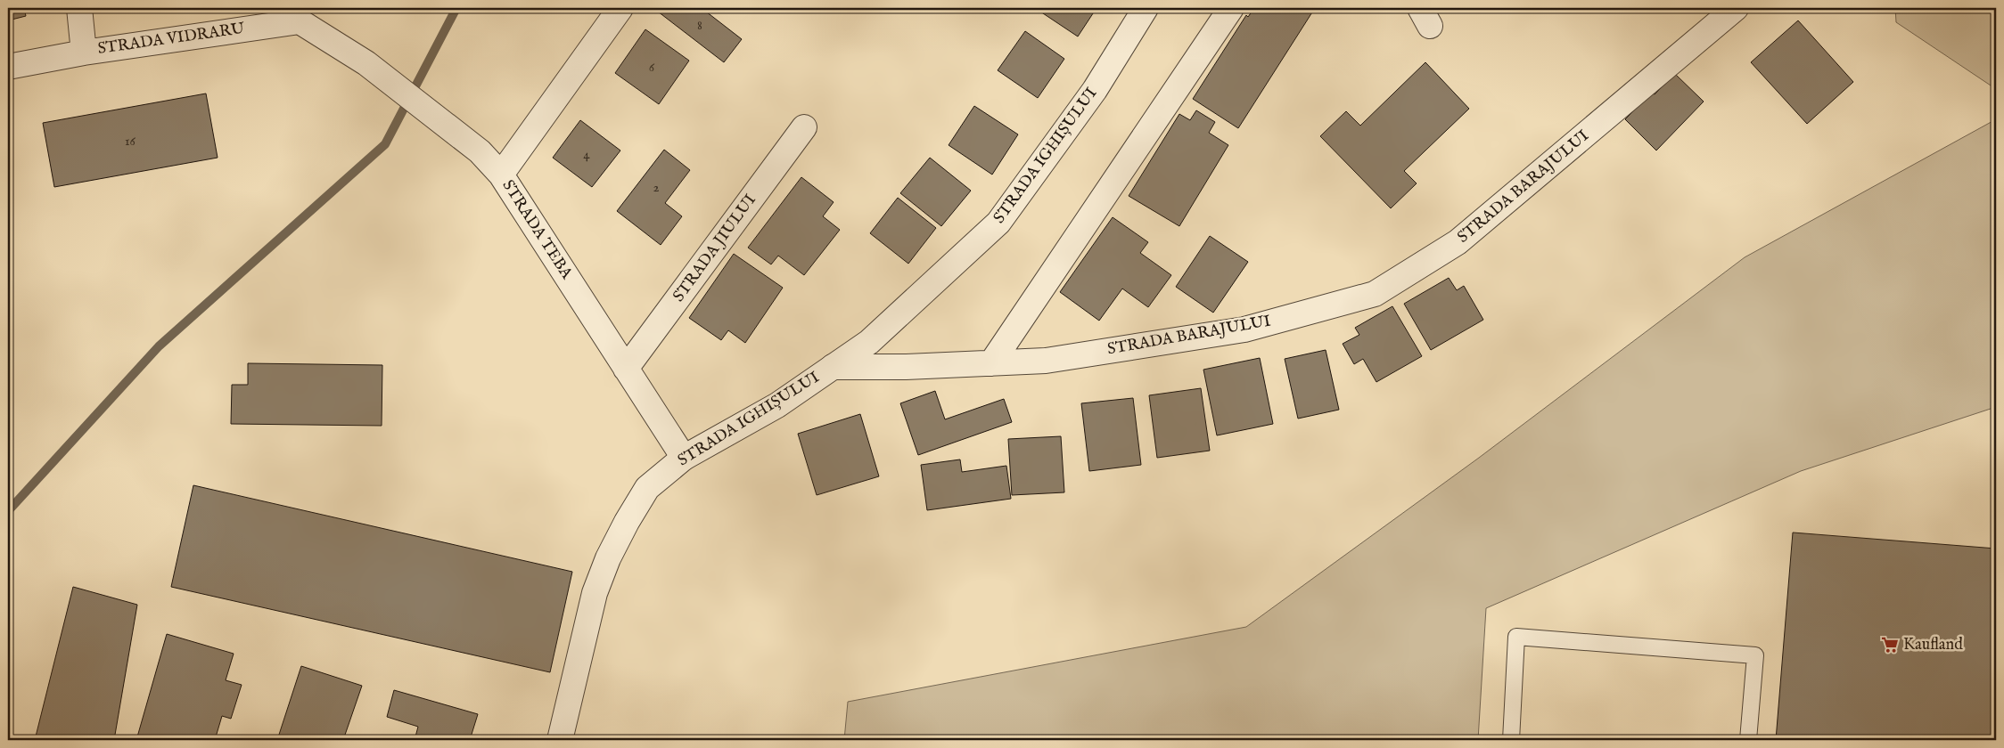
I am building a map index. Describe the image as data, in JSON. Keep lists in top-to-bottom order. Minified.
{"streets":{"street":["STRADA VIDRARU","STRADA IGHIȘULUI","STRADA BARAJULUI","STRADA TEBA","STRADA JIULUI"]},"crossings":[["STRADA VIDRARU","STRADA TEBA"],["STRADA IGHIȘULUI","STRADA BARAJULUI"],["STRADA IGHIȘULUI","STRADA TEBA"],["STRADA TEBA","STRADA JIULUI"]],"places":{"supermarket":["Kaufland"]},"house_numbers":["8","6","16","4","2"]}
